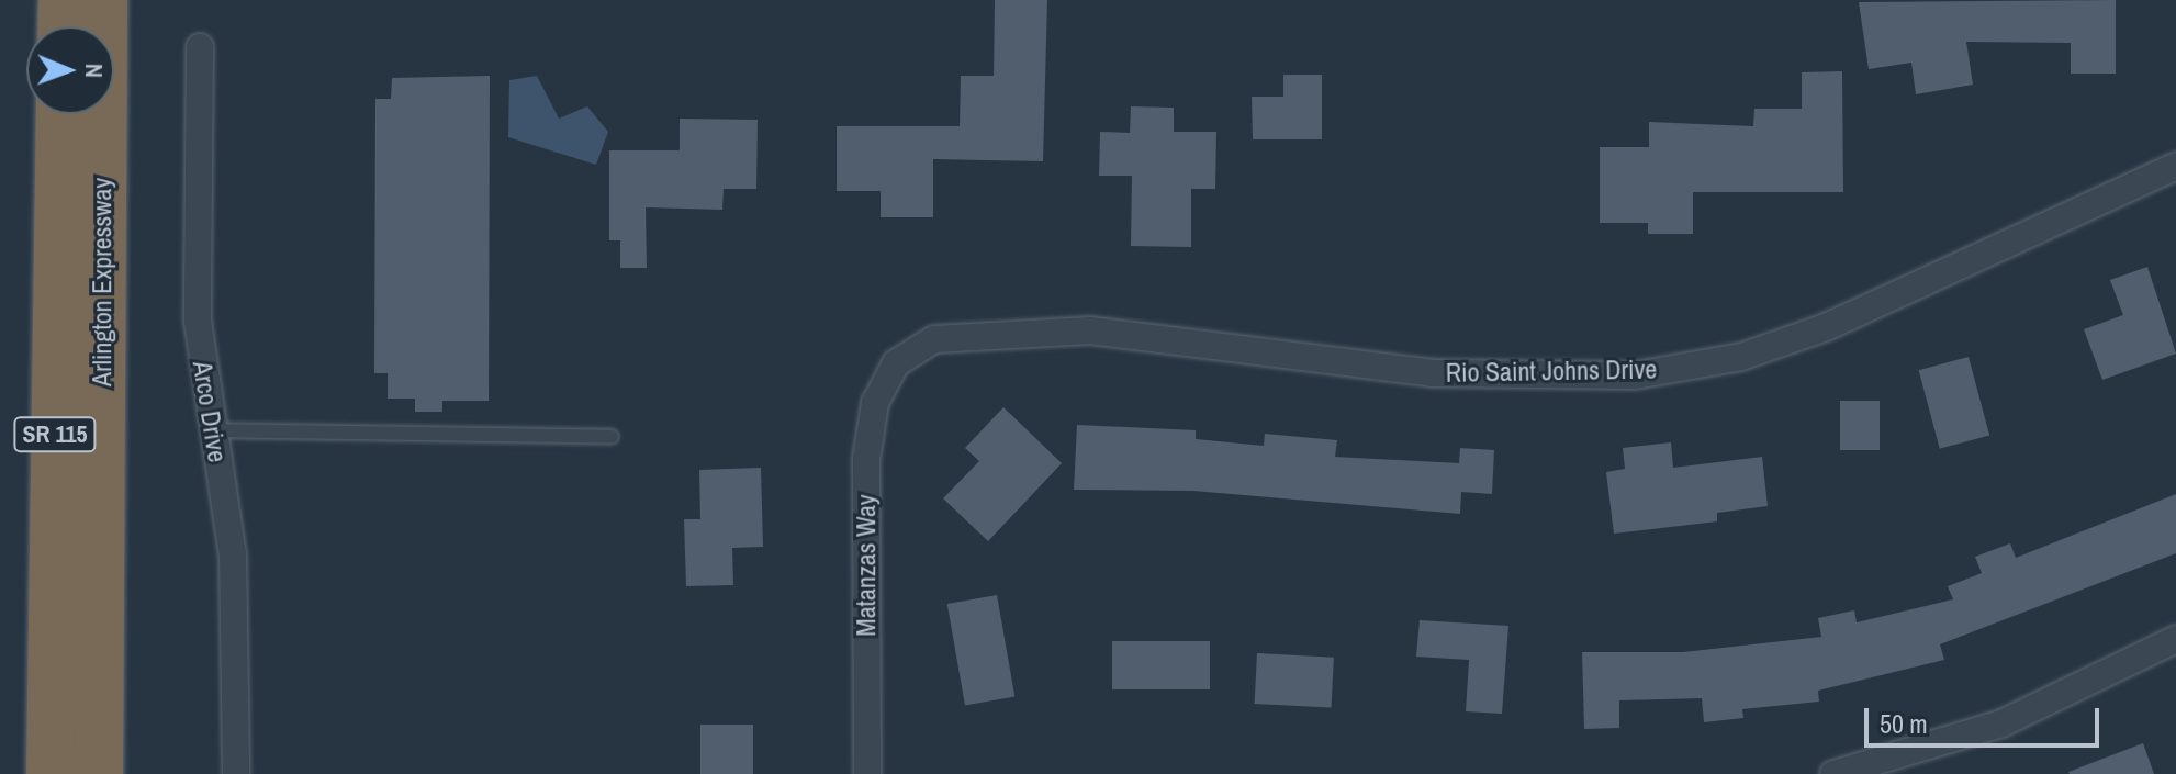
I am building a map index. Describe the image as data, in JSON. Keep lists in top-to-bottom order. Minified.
{"streets":{"highway":["Arlington Expressway","SR 115"],"street":["Rio Saint Johns Drive","Arco Drive","Matanzas Way"]},"crossings":[["Rio Saint Johns Drive","Matanzas Way"]],"scale_bar":"50 m","north":"right"}
